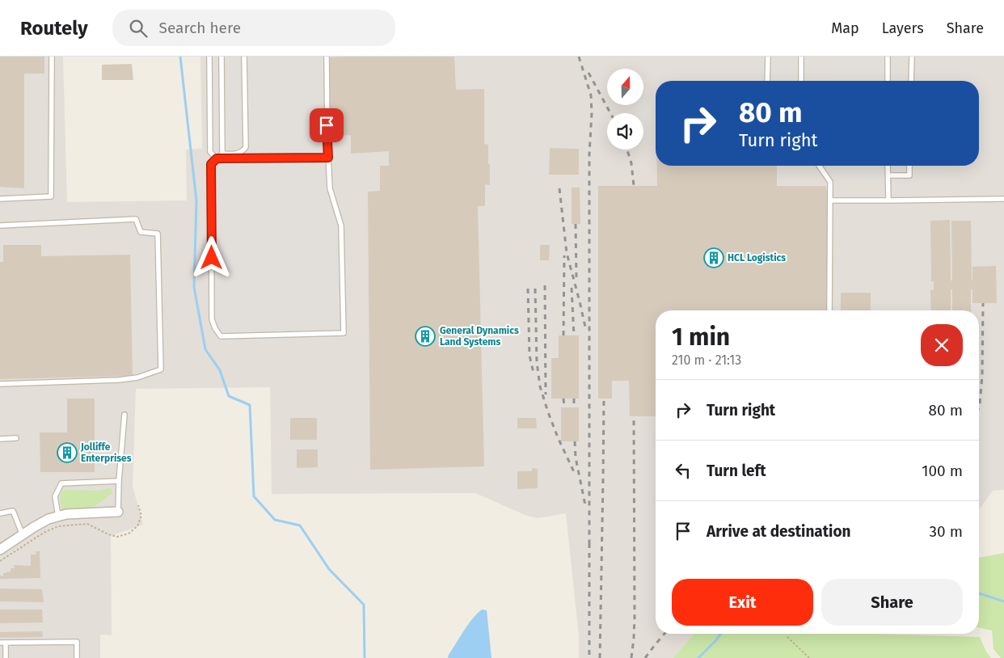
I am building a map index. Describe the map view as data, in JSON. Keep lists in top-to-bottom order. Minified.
{"places":{"building":["HCL Logistics","General Dynamics Land Systems","Jolliffe Enterprises"]},"north":"top","page":{"header":"Routely","search":"Search here","nav":["Map","Layers","Share"],"turn":["80 m","Turn right"],"heading":["1 min","210 m · 21:13"],"list":[{"name":"Turn right","value":"80 m"},{"name":"Turn left","value":"100 m"},{"name":"Arrive at destination","value":"30 m"}],"buttons":["Exit","Share"]}}
